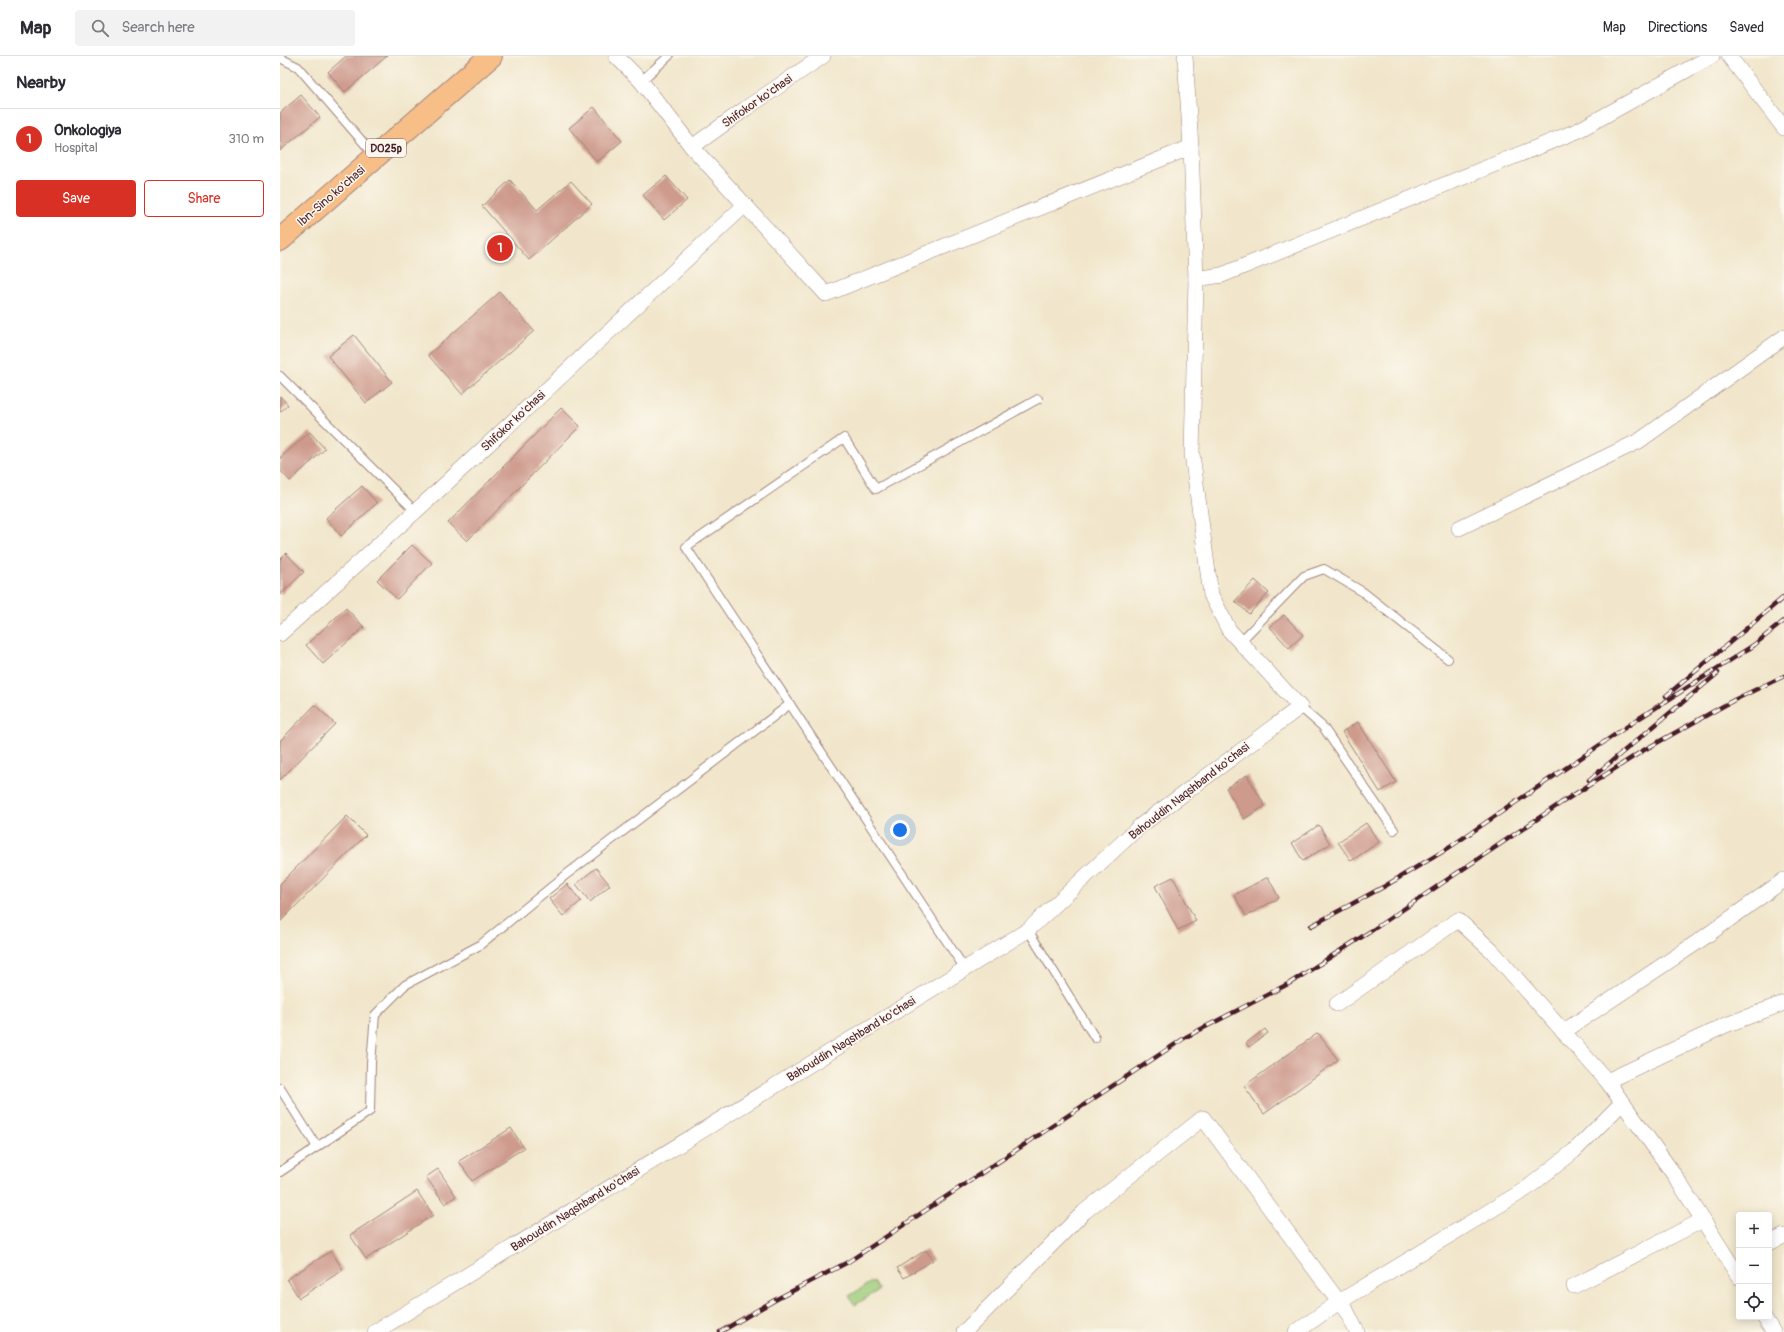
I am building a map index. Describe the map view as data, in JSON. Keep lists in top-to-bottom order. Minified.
{"streets":{"main road":["D025p","Ibn-Sino ko'chasi"],"street":["Shifokor ko'chasi","Bahouddin Naqshband ko'chasi"]},"page":{"header":"Map","search":"Search here","nav":["Map","Directions","Saved"],"heading":"Nearby","list":[{"mark":"1","name":"Onkologiya","note":"Hospital","value":"310 m"}],"buttons":["Save","Share"],"pins":"1","map_buttons":["+","−"]}}
